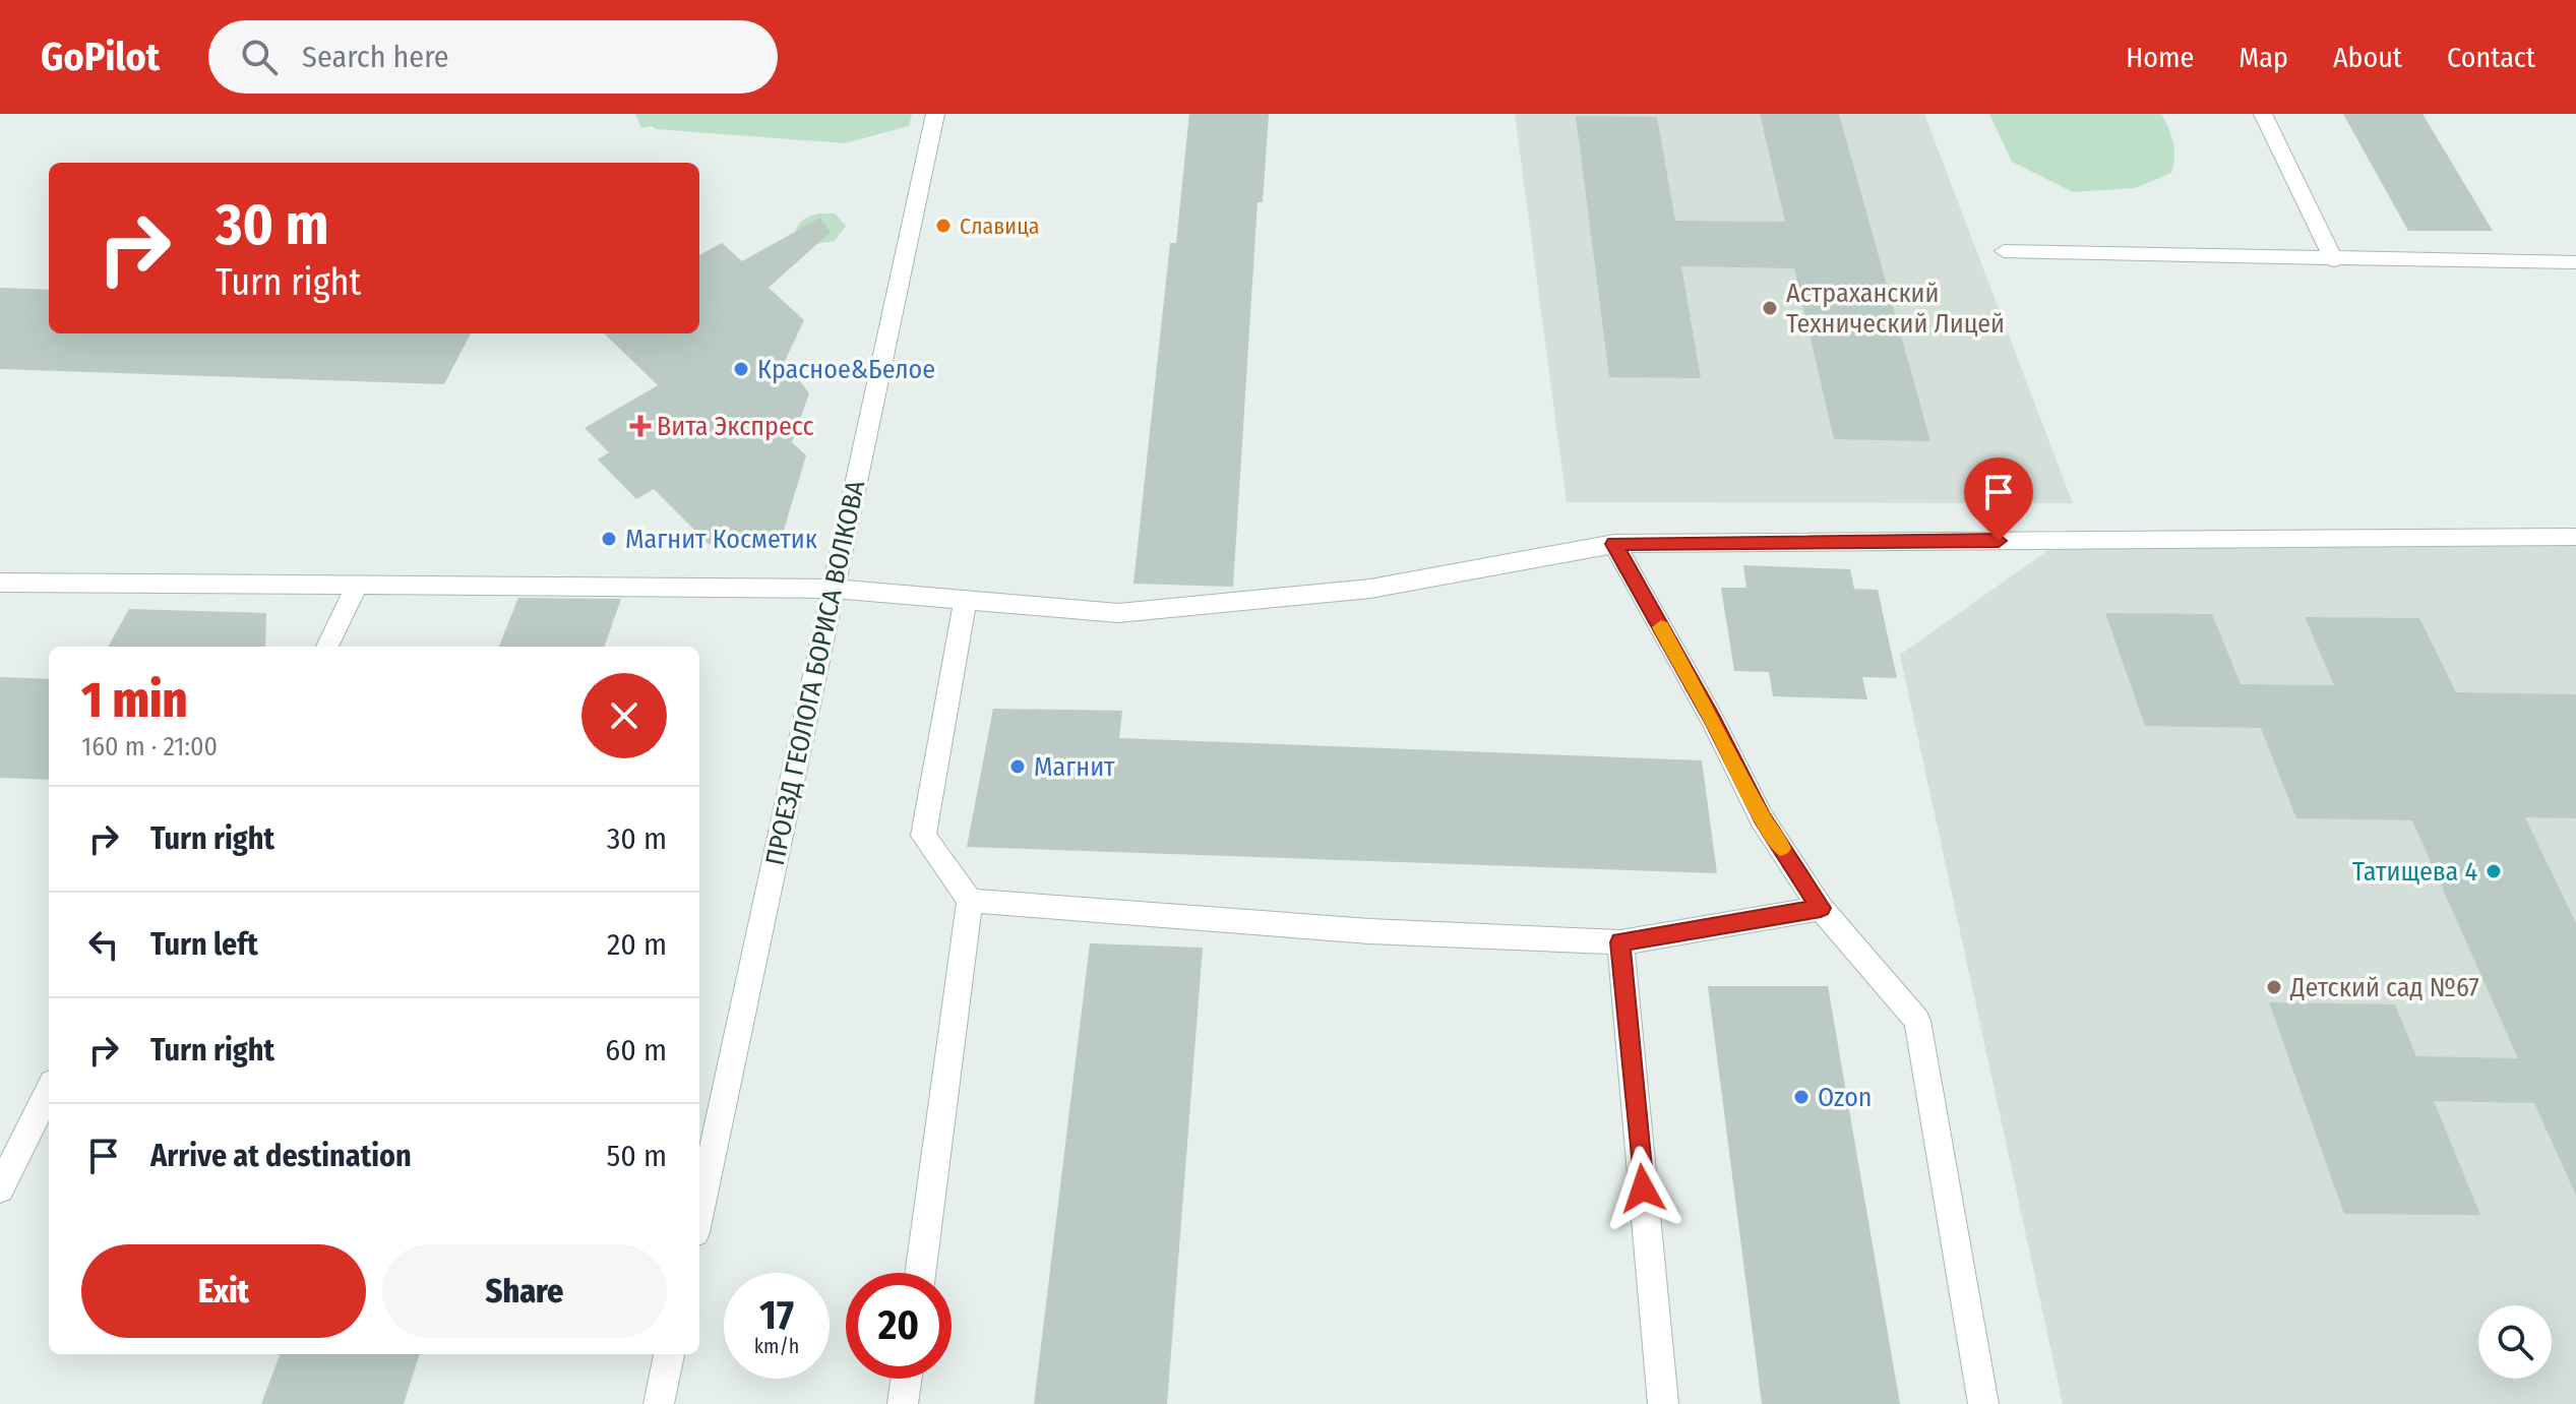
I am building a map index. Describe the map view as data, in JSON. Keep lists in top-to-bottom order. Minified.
{"streets":{"street":["ПРОЕЗД ГЕОЛОГА БОРИСА ВОЛКОВА"]},"places":{"other":["Славица","Астраханский Технический Лицей","Красное&Белое","Магнит Косметик","Магнит","Татищева 4","Детский сад №67","Ozon"],"health":["Вита Экспресс"]},"page":{"header":"GoPilot","search":"Search here","nav":["Home","Map","About","Contact"],"turn":["30 m","Turn right"],"heading":["1 min","160 m · 21:00"],"list":[{"name":"Turn right","value":"30 m"},{"name":"Turn left","value":"20 m"},{"name":"Turn right","value":"60 m"},{"name":"Arrive at destination","value":"50 m"}],"buttons":["Exit","Share"],"speed":"17 km/h","limit":"20"}}
